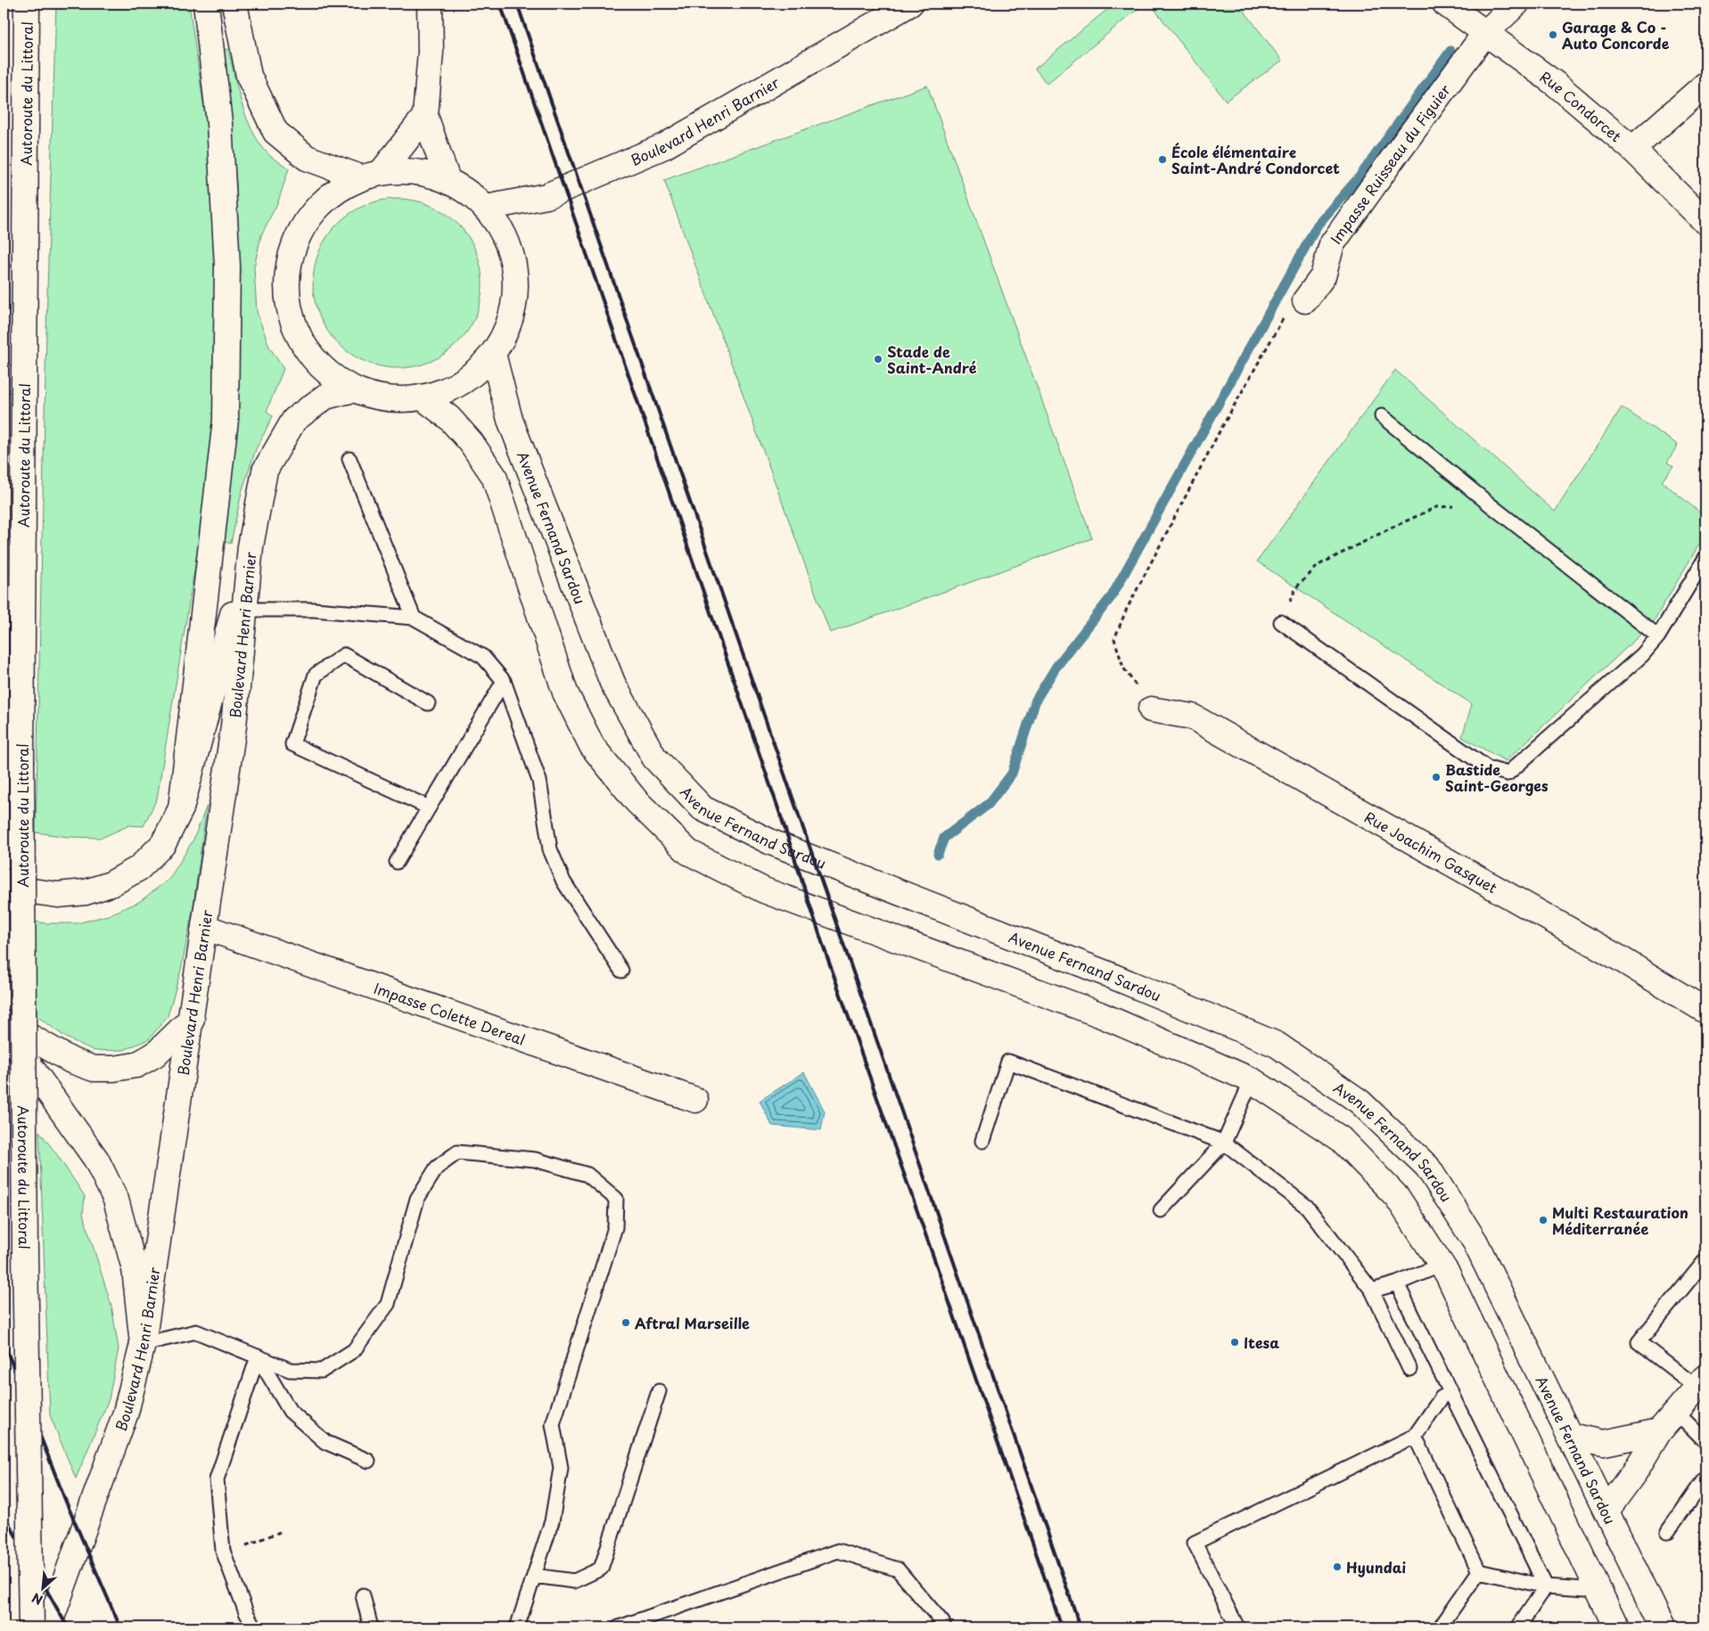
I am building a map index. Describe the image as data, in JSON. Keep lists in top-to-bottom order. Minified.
{"streets":{"main road":["Autoroute du Littoral","Rue Condorcet","Boulevard Henri Barnier","Impasse Ruisseau du Figuier","Avenue Fernand Sardou","Rue Joachim Gasquet","Impasse Colette Dereal"]},"crossings":[["Rue Condorcet","Impasse Ruisseau du Figuier"],["Boulevard Henri Barnier","Impasse Colette Dereal"]],"places":["Garage & Co - Auto Concorde","École élémentaire Saint-André Condorcet","Stade de Saint-André","Bastide Saint-Georges","Multi Restauration Méditerranée","Aftral Marseille","Itesa","Hyundai"],"north":"bottom left"}
